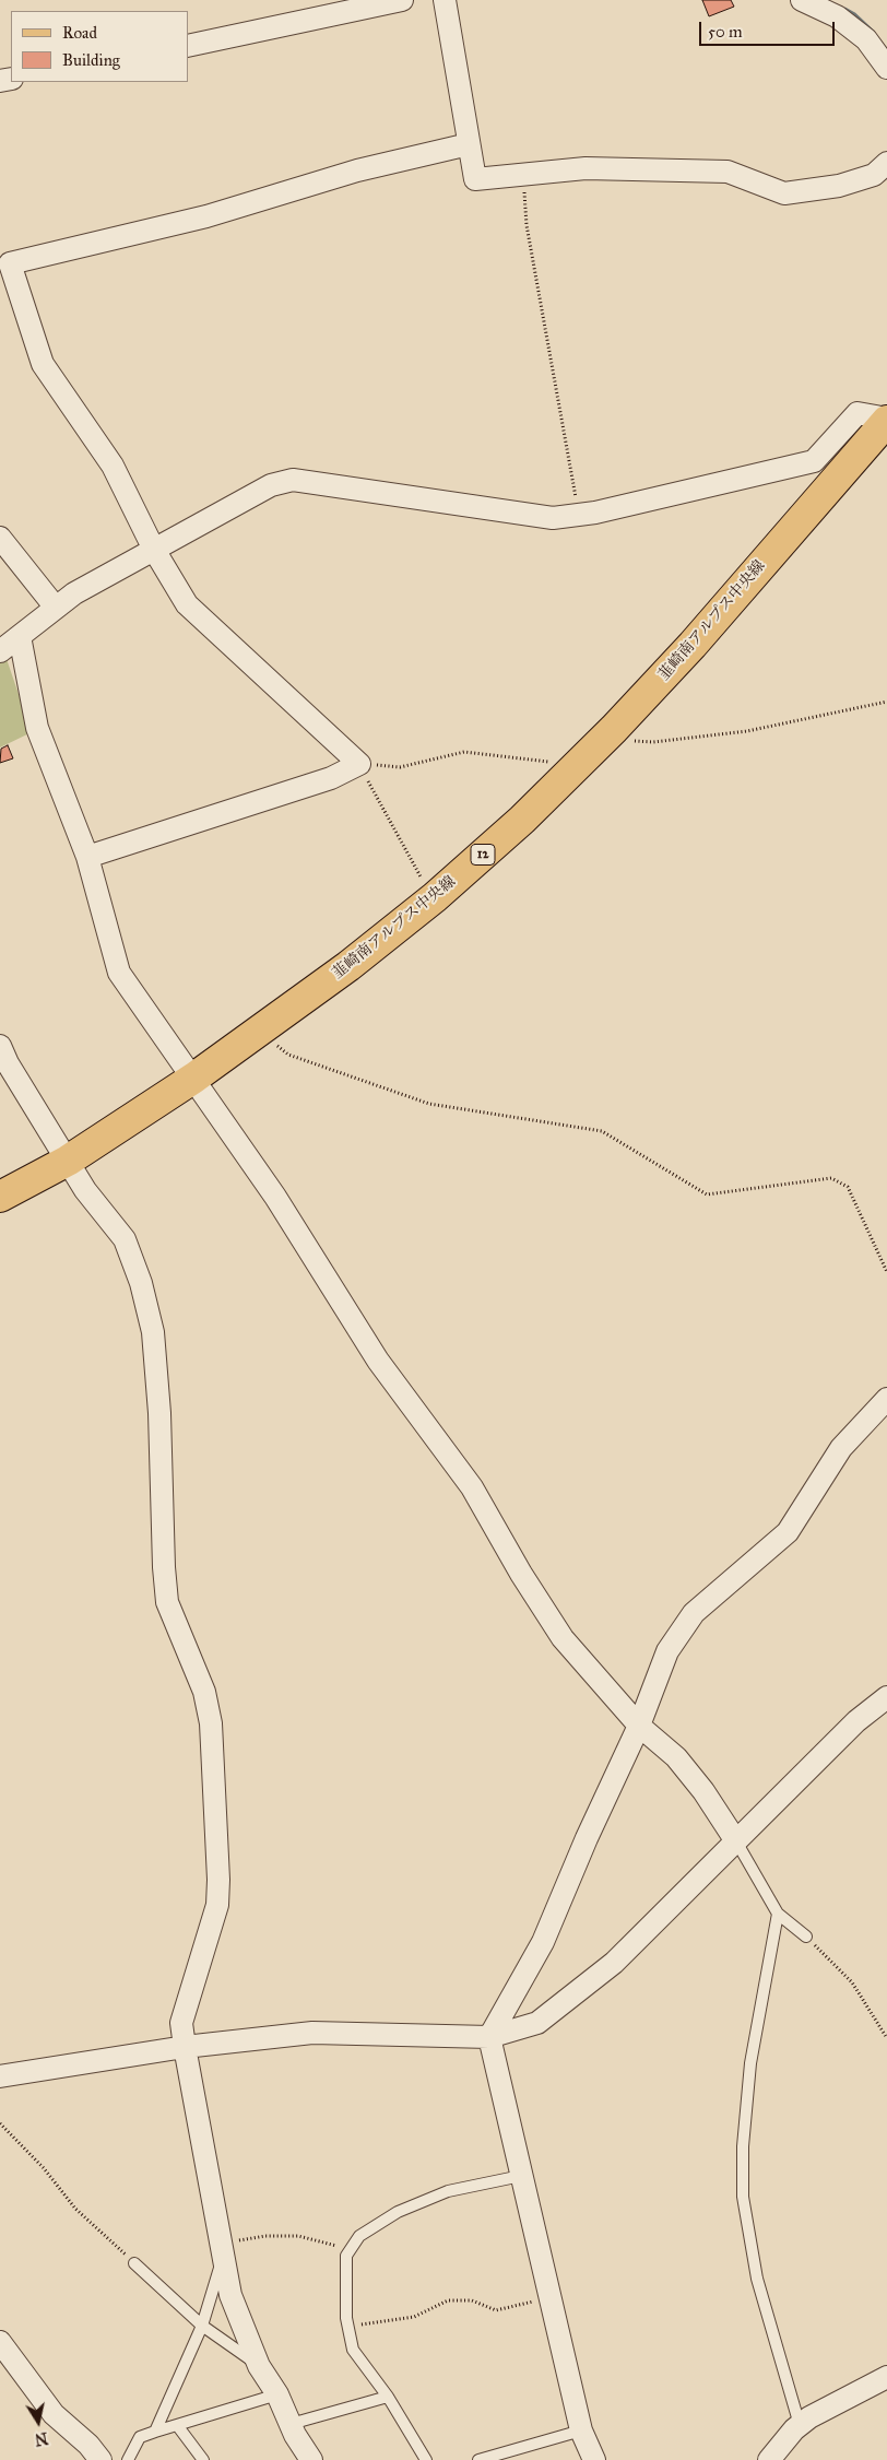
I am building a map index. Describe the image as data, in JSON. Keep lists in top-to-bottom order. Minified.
{"streets":{"main road":["韮崎南アルプス中央線","12"]},"legend":["Road","Building"],"scale_bar":"50 m","north":"bottom"}
